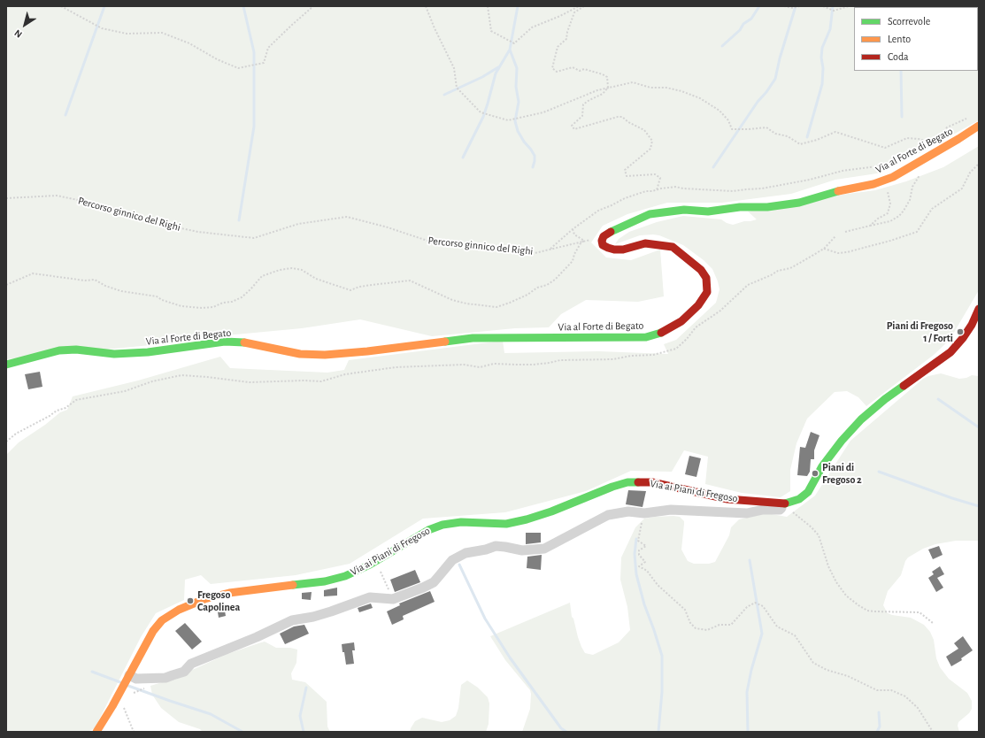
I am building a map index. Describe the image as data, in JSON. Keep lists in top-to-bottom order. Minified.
{"streets":{"street":["Via al Forte di Begato","Via ai Piani di Fregoso"],"path":["Percorso ginnico del Righi"]},"crossings":[["Via al Forte di Begato","Percorso ginnico del Righi"]],"places":["Piani di Fregoso 1 / Forti","Piani di Fregoso 2","Fregoso Capolinea"],"legend":["Scorrevole","Lento","Coda"],"north":"bottom left"}
